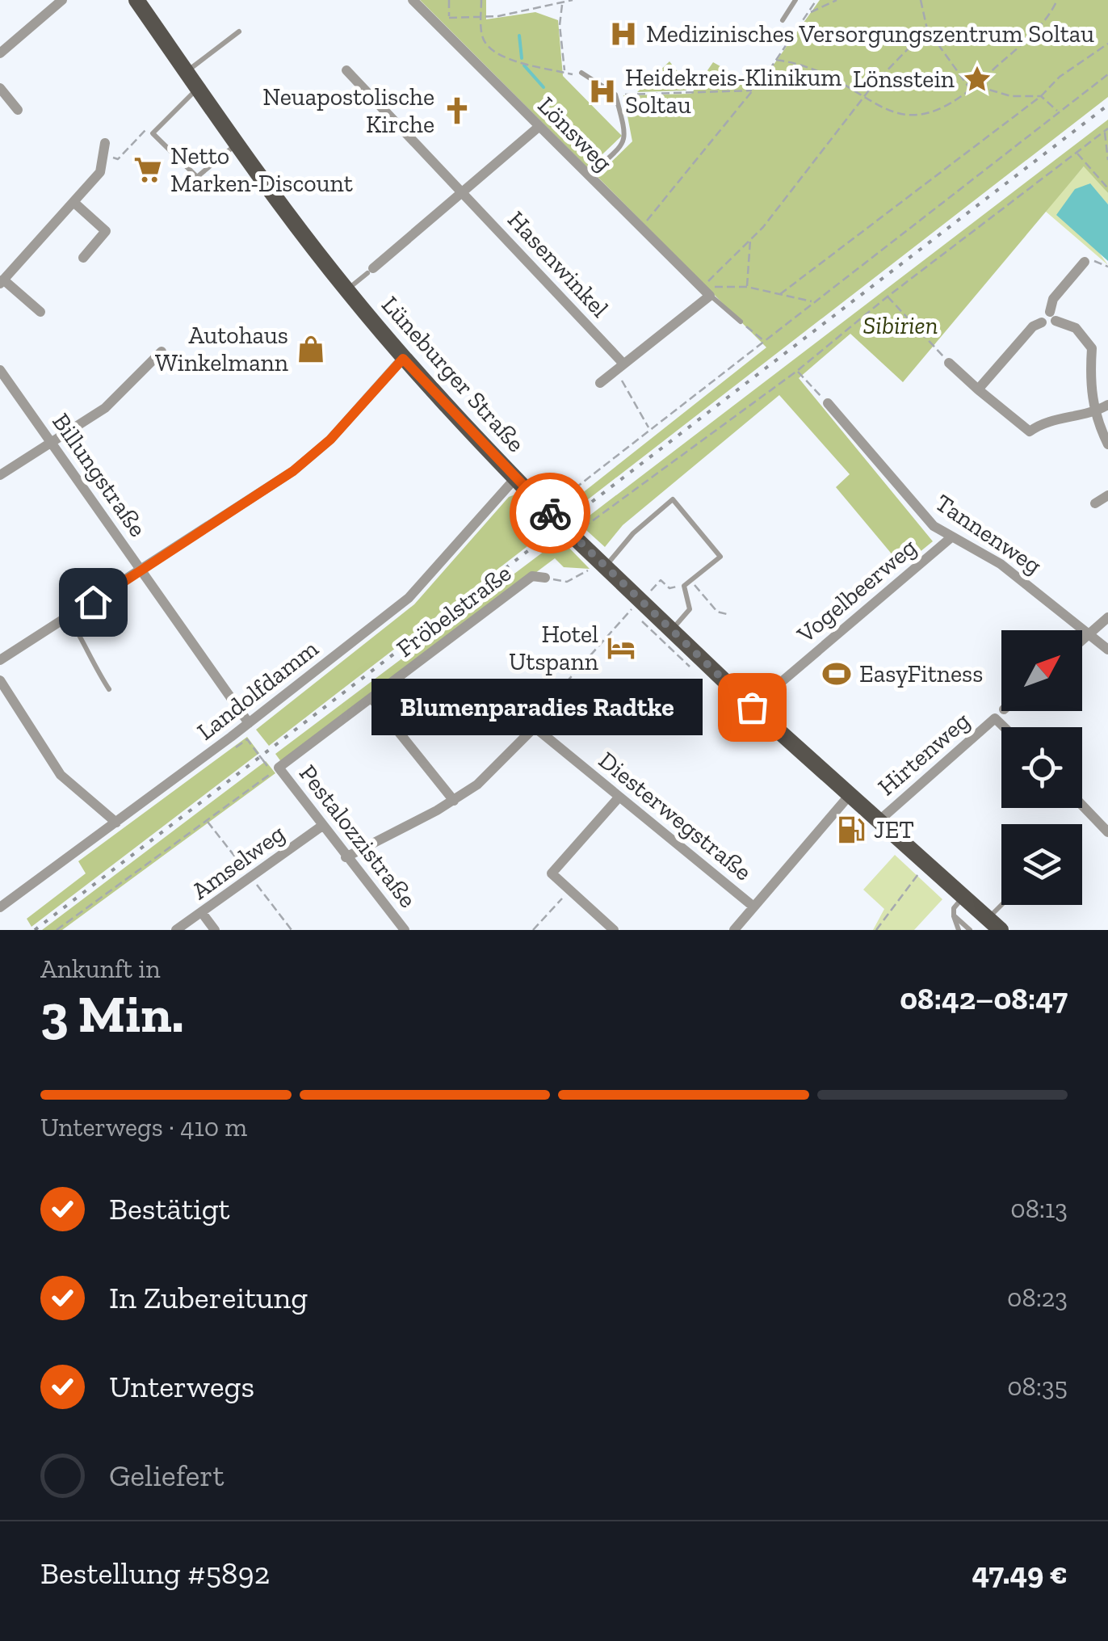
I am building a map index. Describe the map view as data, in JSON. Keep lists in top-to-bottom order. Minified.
{"streets":{"main road":["Lüneburger Straße"],"street":["Lönsweg","Hasenwinkel","Billungstraße","Tannenweg","Vogelbeerweg","Fröbelstraße","Landolfdamm","Hirtenweg","Diesterwegstraße","Pestalozzistraße","Amselweg"]},"crossings":[["Lüneburger Straße","Vogelbeerweg"],["Lüneburger Straße","Fröbelstraße"],["Lüneburger Straße","Landolfdamm"],["Lüneburger Straße","Hirtenweg"],["Billungstraße","Landolfdamm"],["Tannenweg","Vogelbeerweg"],["Fröbelstraße","Pestalozzistraße"],["Pestalozzistraße","Amselweg"]],"parks":["Sibirien"],"places":{"hospital":["Medizinisches Versorgungszentrum Soltau","Heidekreis-Klinikum Soltau"],"place":["Lönsstein"],"church":["Neuapostolische Kirche"],"supermarket":["Netto Marken-Discount"],"shop":["Autohaus Winkelmann"],"hotel":["Hotel Utspann"],"sports":["EasyFitness"],"other":["Blumenparadies Radtke"],"fuel station":["JET"]},"north":"top right","page":{"bubble":"Blumenparadies Radtke","heading":["3 Min.","Ankunft in","08:42–08:47"],"panel":["Bestellung #5892","47.49 €"],"bar":"Unterwegs · 410 m","list":[["Bestätigt","08:13"],["In Zubereitung","08:23"],["Unterwegs","08:35"],"Geliefert"]}}
